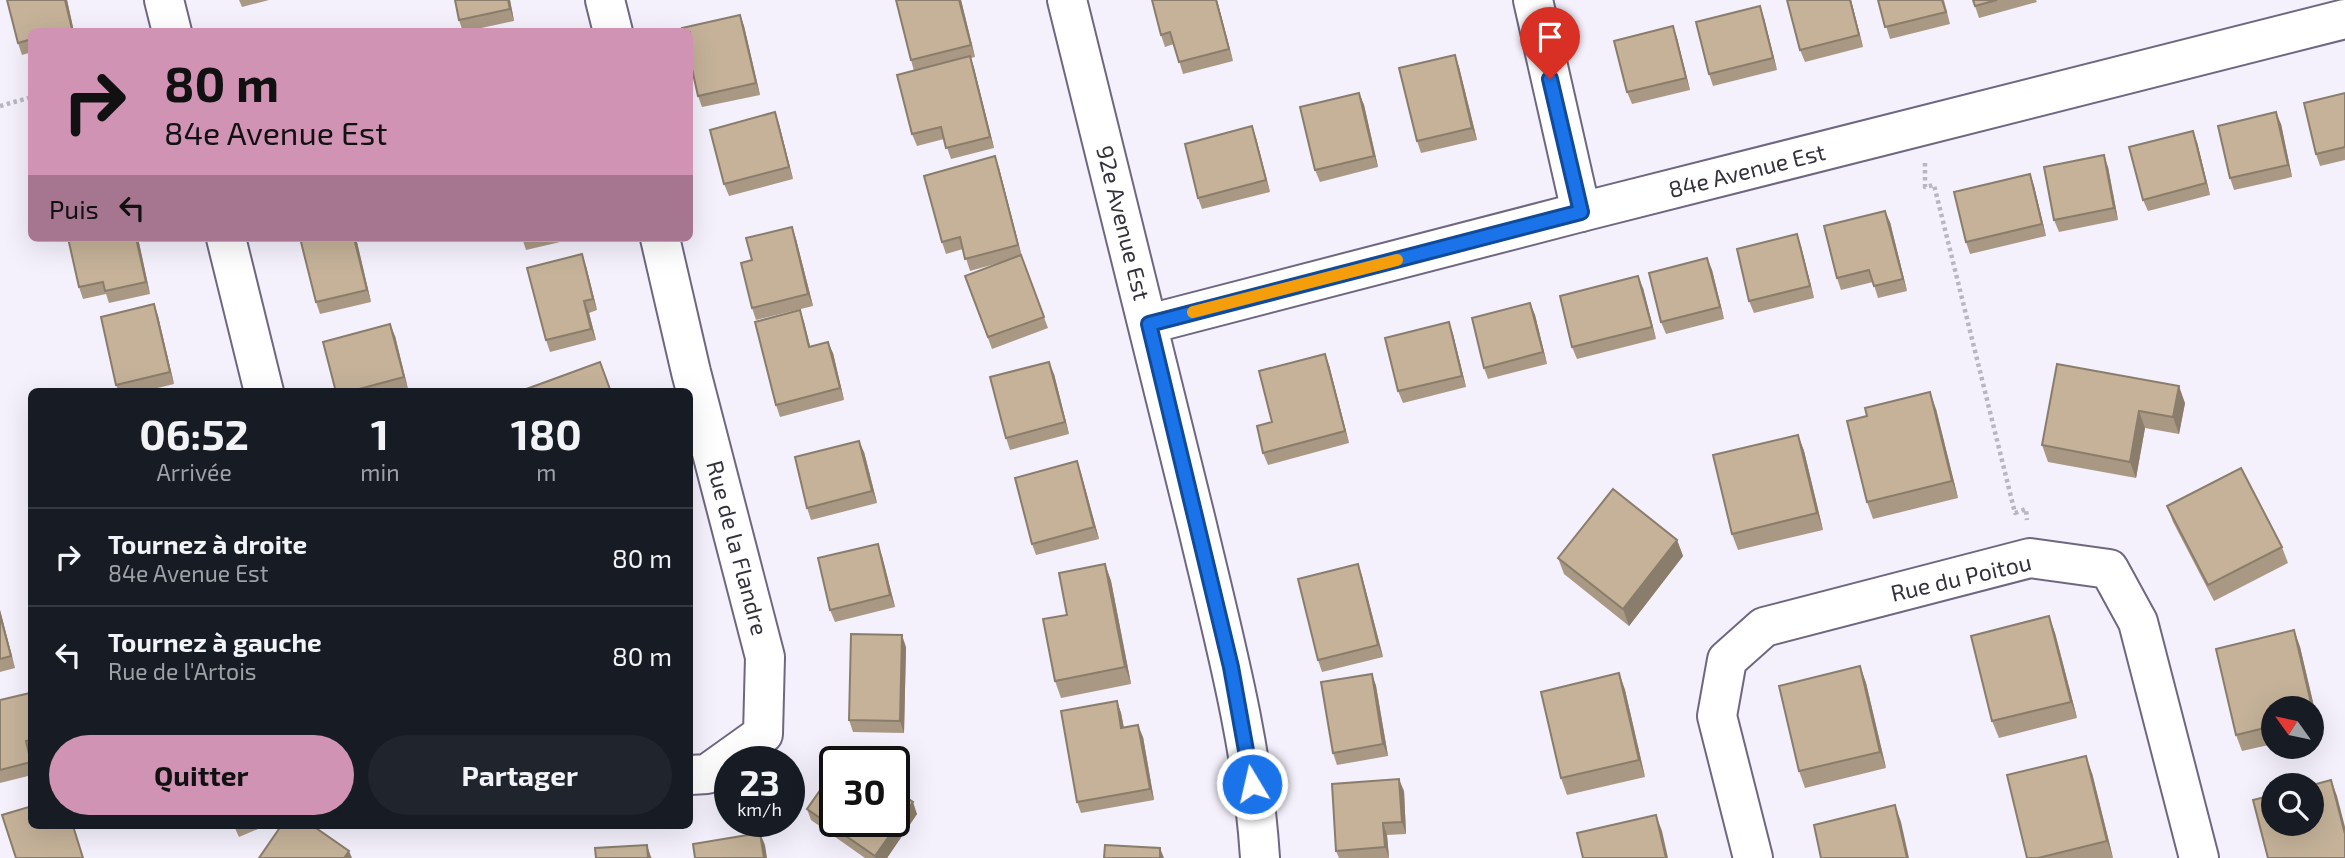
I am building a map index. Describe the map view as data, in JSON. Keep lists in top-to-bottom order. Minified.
{"streets":{"street":["84e Avenue Est","92e Avenue Est","Rue de la Flandre","Rue du Poitou"]},"crossings":[["84e Avenue Est","92e Avenue Est"]],"north":"top left","page":{"turn":["80 m","84e Avenue Est"],"then":"Puis","eta":["06:52","Arrivée","1","min","180","m"],"list":[{"name":"Tournez à droite","note":"84e Avenue Est","value":"80 m"},{"name":"Tournez à gauche","note":"Rue de l'Artois","value":"80 m"}],"buttons":["Quitter","Partager"],"speed":"23 km/h","limit":"30"}}
